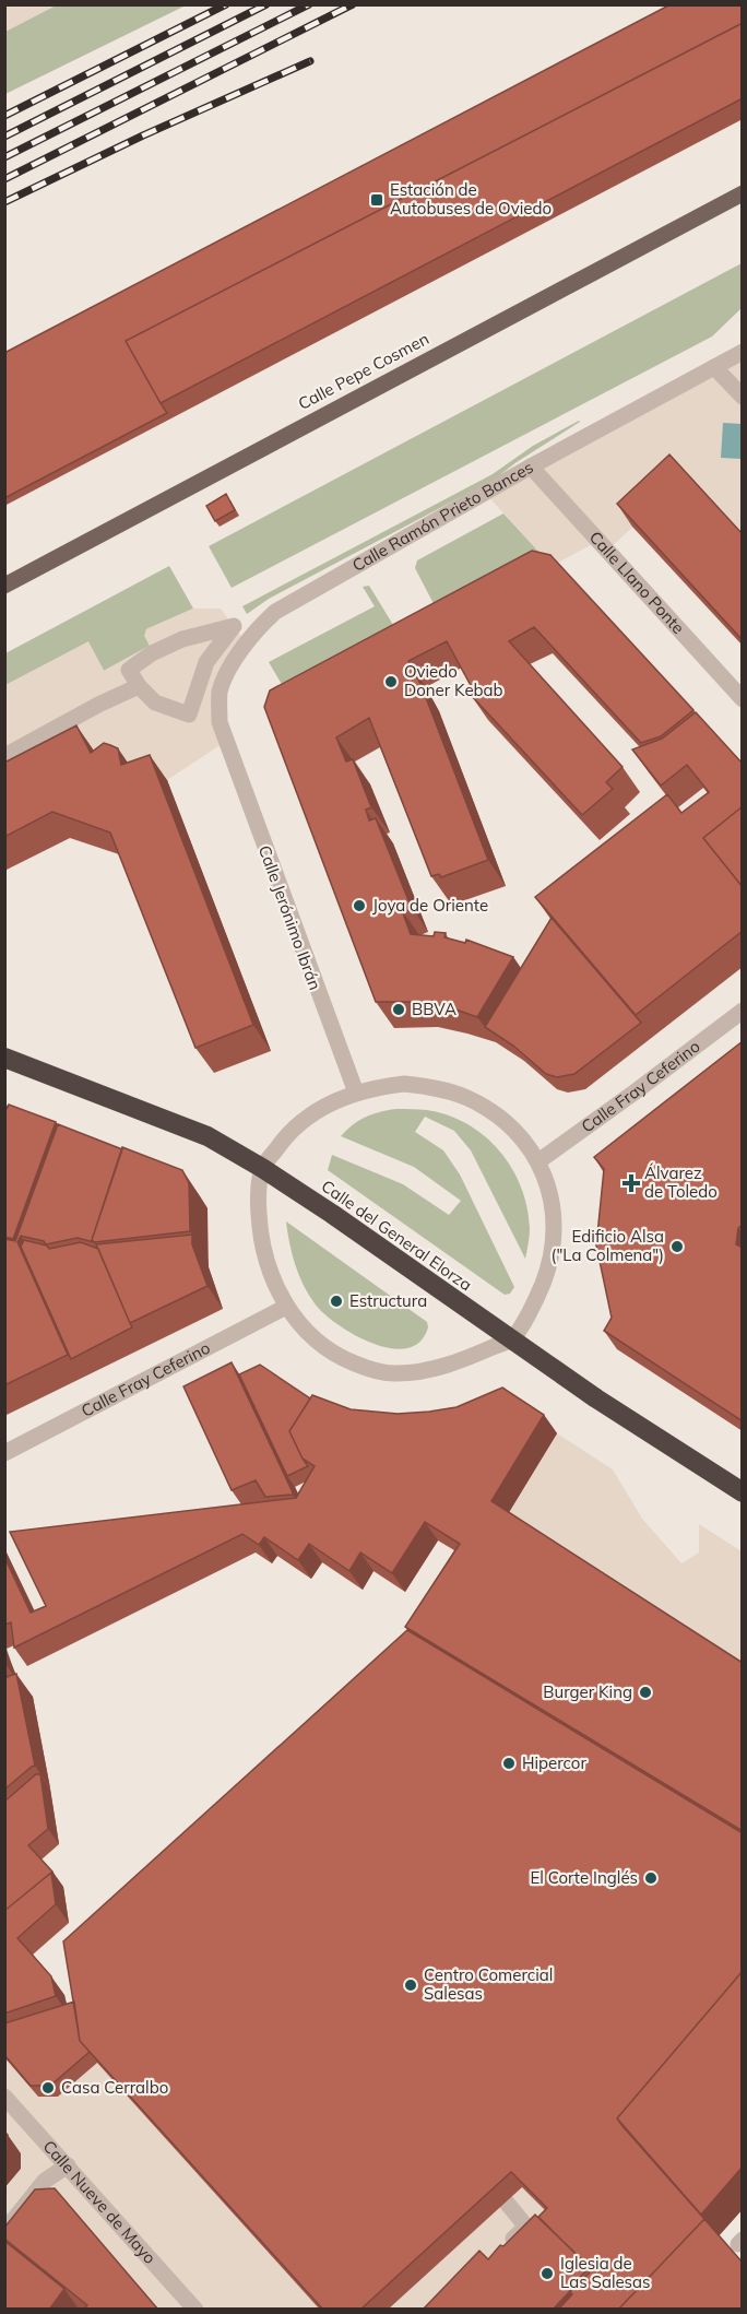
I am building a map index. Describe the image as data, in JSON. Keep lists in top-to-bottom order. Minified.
{"streets":{"highway":["Calle del General Elorza"],"main road":["Calle Pepe Cosmen"],"street":["Calle Ramón Prieto Bances","Calle Llano Ponte","Calle Jerónimo Ibrán","Calle Fray Ceferino","Calle Nueve de Mayo"]},"crossings":[["Calle Ramón Prieto Bances","Calle Llano Ponte"],["Calle Ramón Prieto Bances","Calle Jerónimo Ibrán"]],"places":{"transit":["Estación de Autobuses de Oviedo"],"other":["Oviedo Doner Kebab","Joya de Oriente","BBVA","Edificio Alsa (\"La Colmena\")","Estructura","Burger King","Hipercor","El Corte Inglés","Centro Comercial Salesas","Casa Cerralbo","Iglesia de Las Salesas"],"health":["Álvarez de Toledo"]}}
